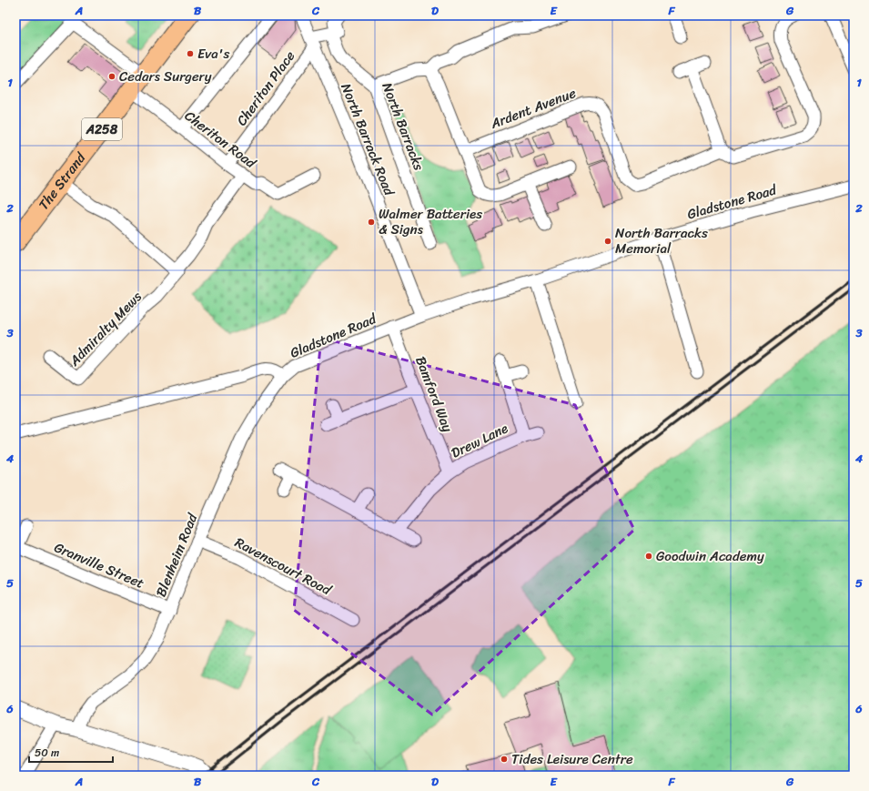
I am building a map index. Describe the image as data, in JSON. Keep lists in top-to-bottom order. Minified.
{"streets":{"main road":["A258","The Strand"],"street":["Cheriton Place","Ardent Avenue","North Barracks","Cheriton Road","North Barrack Road","Gladstone Road","Admiralty Mews","Bamford Way","Drew Lane","Blenheim Road","Granville Street","Ravenscourt Road"]},"crossings":[["Cheriton Place","Cheriton Road"],["Cheriton Place","North Barrack Road"],["Cheriton Road","The Strand"],["North Barrack Road","Gladstone Road"],["Gladstone Road","Bamford Way"],["Gladstone Road","Blenheim Road"],["Bamford Way","Drew Lane"],["Blenheim Road","Granville Street"],["Blenheim Road","Ravenscourt Road"]],"places":["Eva's","Cedars Surgery","Walmer Batteries & Signs","North Barracks Memorial","Goodwin Academy","Tides Leisure Centre"],"scale_bar":"50 m","grid":{"columns":["A","B","C","D","E","F","G"],"rows":["1","2","3","4","5","6"]}}
